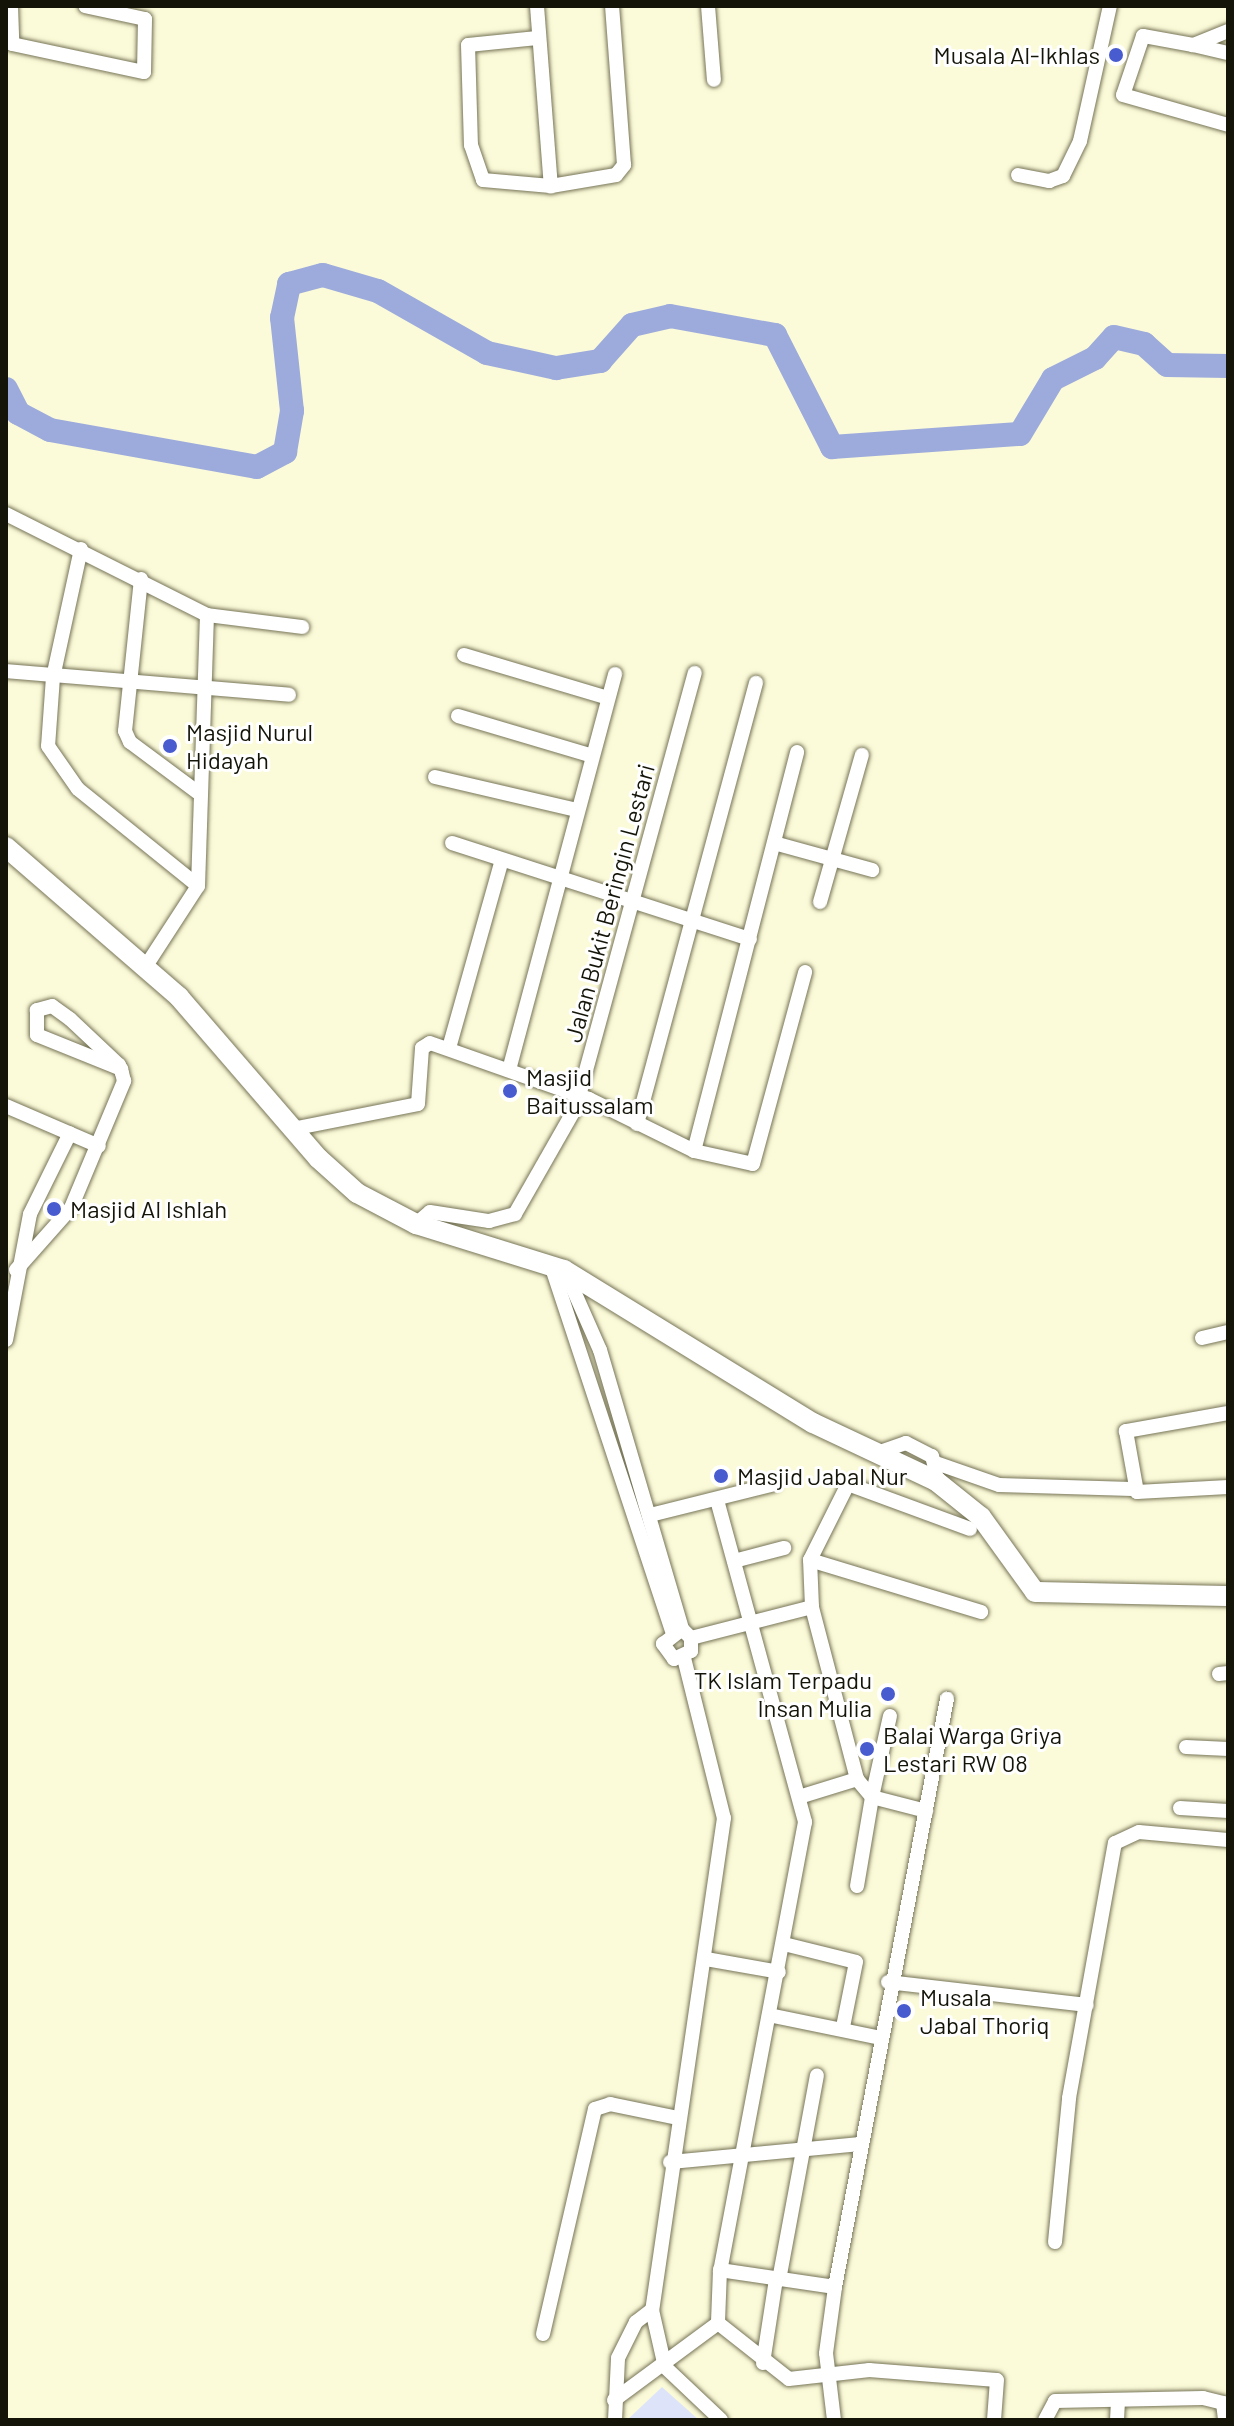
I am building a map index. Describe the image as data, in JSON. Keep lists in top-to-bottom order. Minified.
{"streets":{"street":["Jalan Bukit Beringin Lestari"]},"places":["Musala Al-Ikhlas","Masjid Nurul Hidayah","Masjid Baitussalam","Masjid Al Ishlah","Masjid Jabal Nur","TK Islam Terpadu Insan Mulia","Balai Warga Griya Lestari RW 08","Musala Jabal Thoriq"]}
